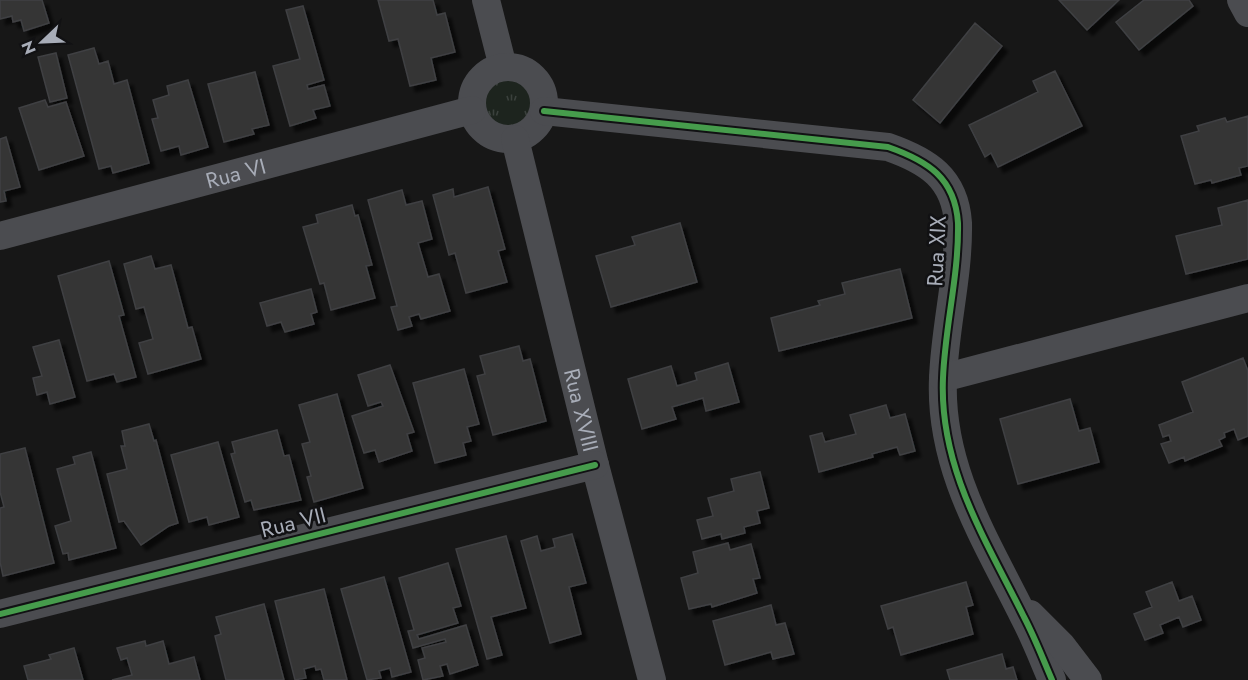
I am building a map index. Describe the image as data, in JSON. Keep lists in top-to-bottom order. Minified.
{"streets":{"street":["Rua VI","Rua XIX","Rua XVIII","Rua VII"]},"crossings":[["Rua VI","Rua XIX"],["Rua VI","Rua XVIII"],["Rua XIX","Rua XVIII"],["Rua XVIII","Rua VII"]],"north":"bottom left"}
